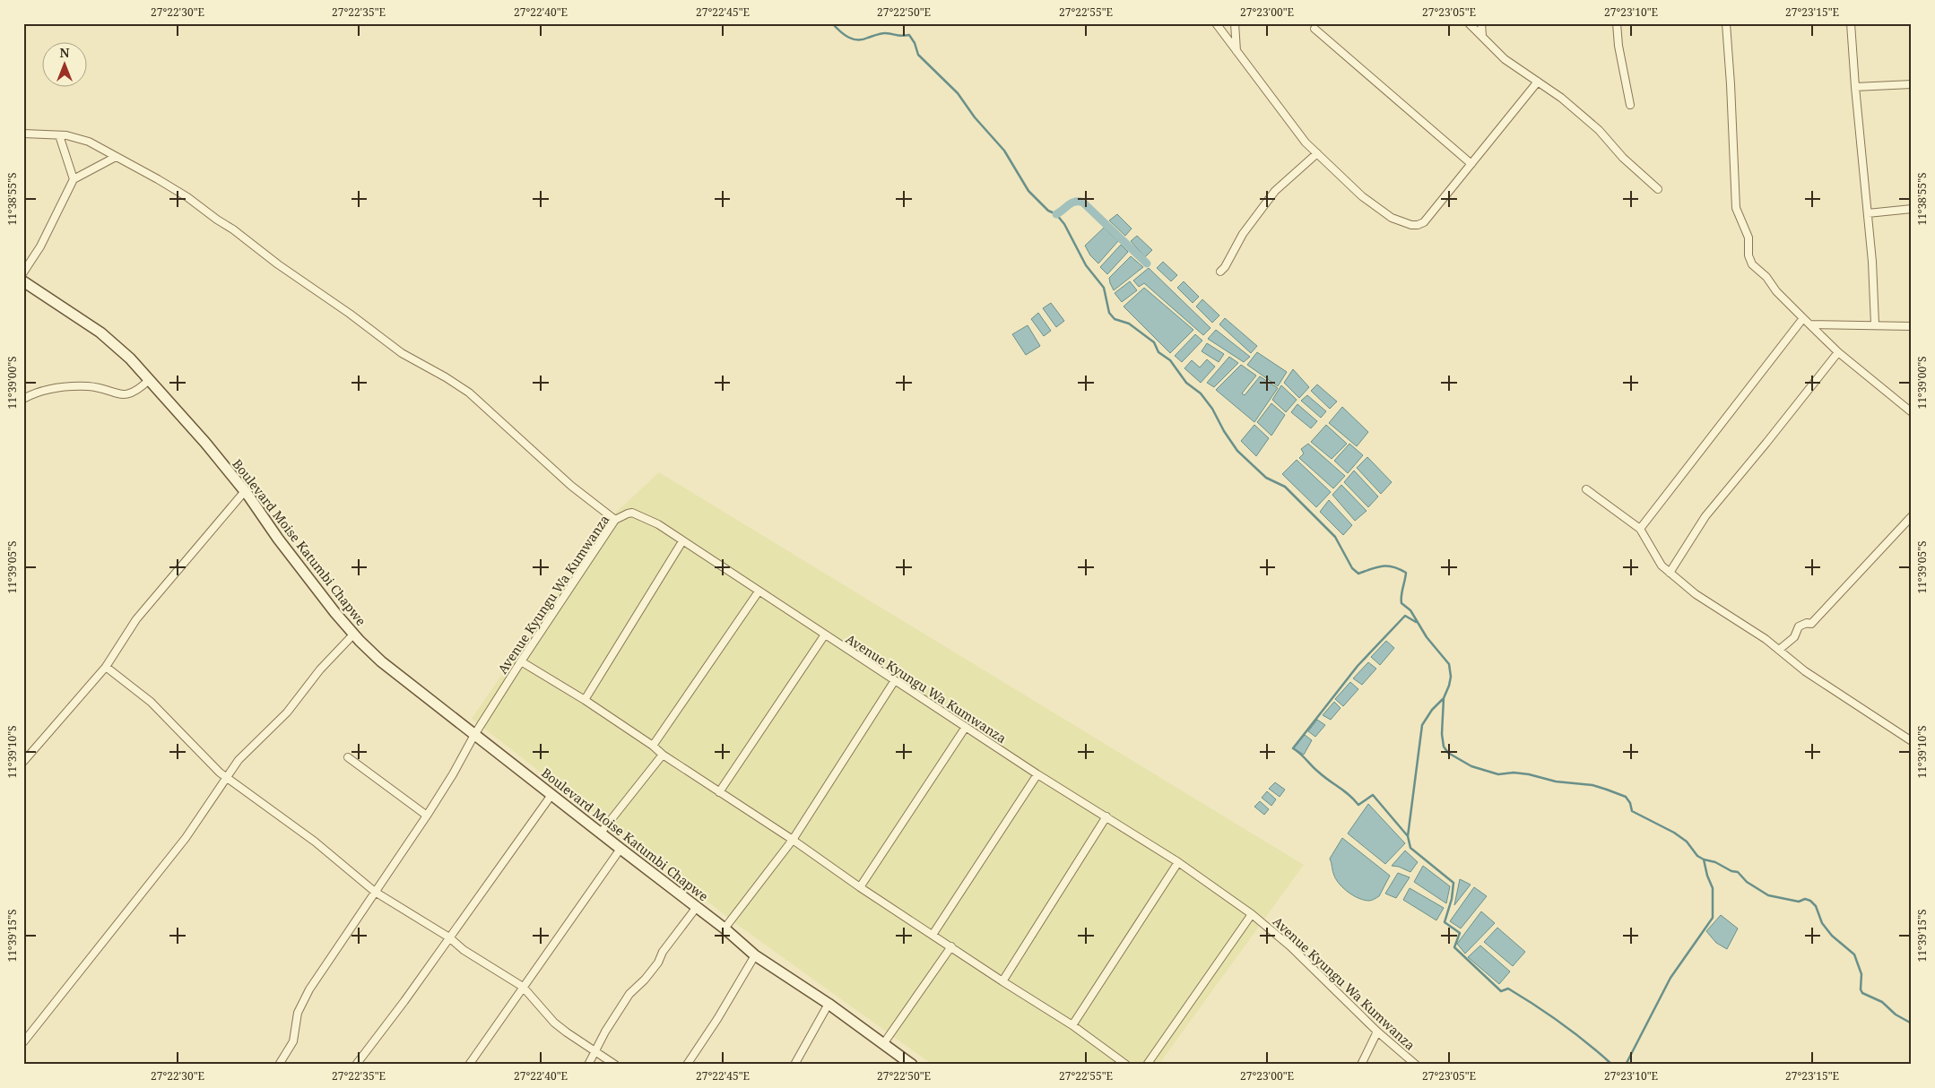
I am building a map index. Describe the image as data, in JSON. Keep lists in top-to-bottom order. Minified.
{"streets":{"street":["Boulevard Moise Katumbi Chapwe","Avenue Kyungu Wa Kumwanza"]},"crossings":[["Boulevard Moise Katumbi Chapwe","Avenue Kyungu Wa Kumwanza"]],"north":"top","coordinates":["27°22'30\"E","27°22'35\"E","27°22'40\"E","27°22'45\"E","27°22'50\"E","27°22'55\"E","27°23'00\"E","27°23'05\"E","27°23'10\"E","27°23'15\"E","11°38'55\"S","11°39'00\"S","11°39'05\"S","11°39'10\"S","11°39'15\"S"]}
